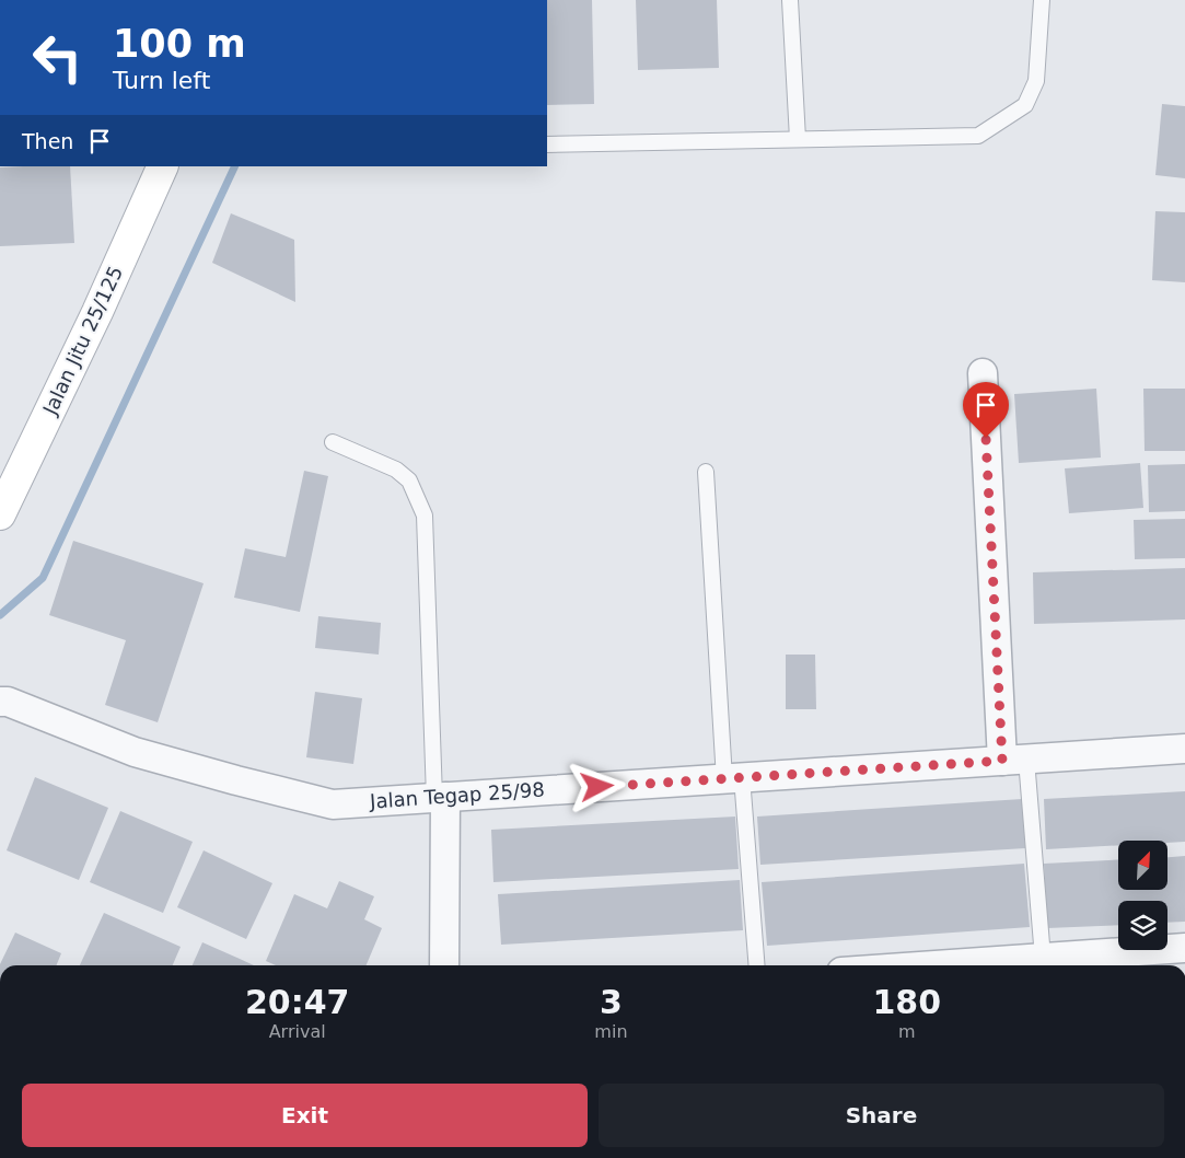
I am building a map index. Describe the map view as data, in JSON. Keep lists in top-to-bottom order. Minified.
{"streets":{"street":["Jalan Jitu 25/125","Jalan Tegap 25/98"]},"north":"top right","page":{"turn":["100 m","Turn left"],"then":"Then","eta":["20:47","Arrival","3","min","180","m"],"buttons":["Exit","Share"]}}
